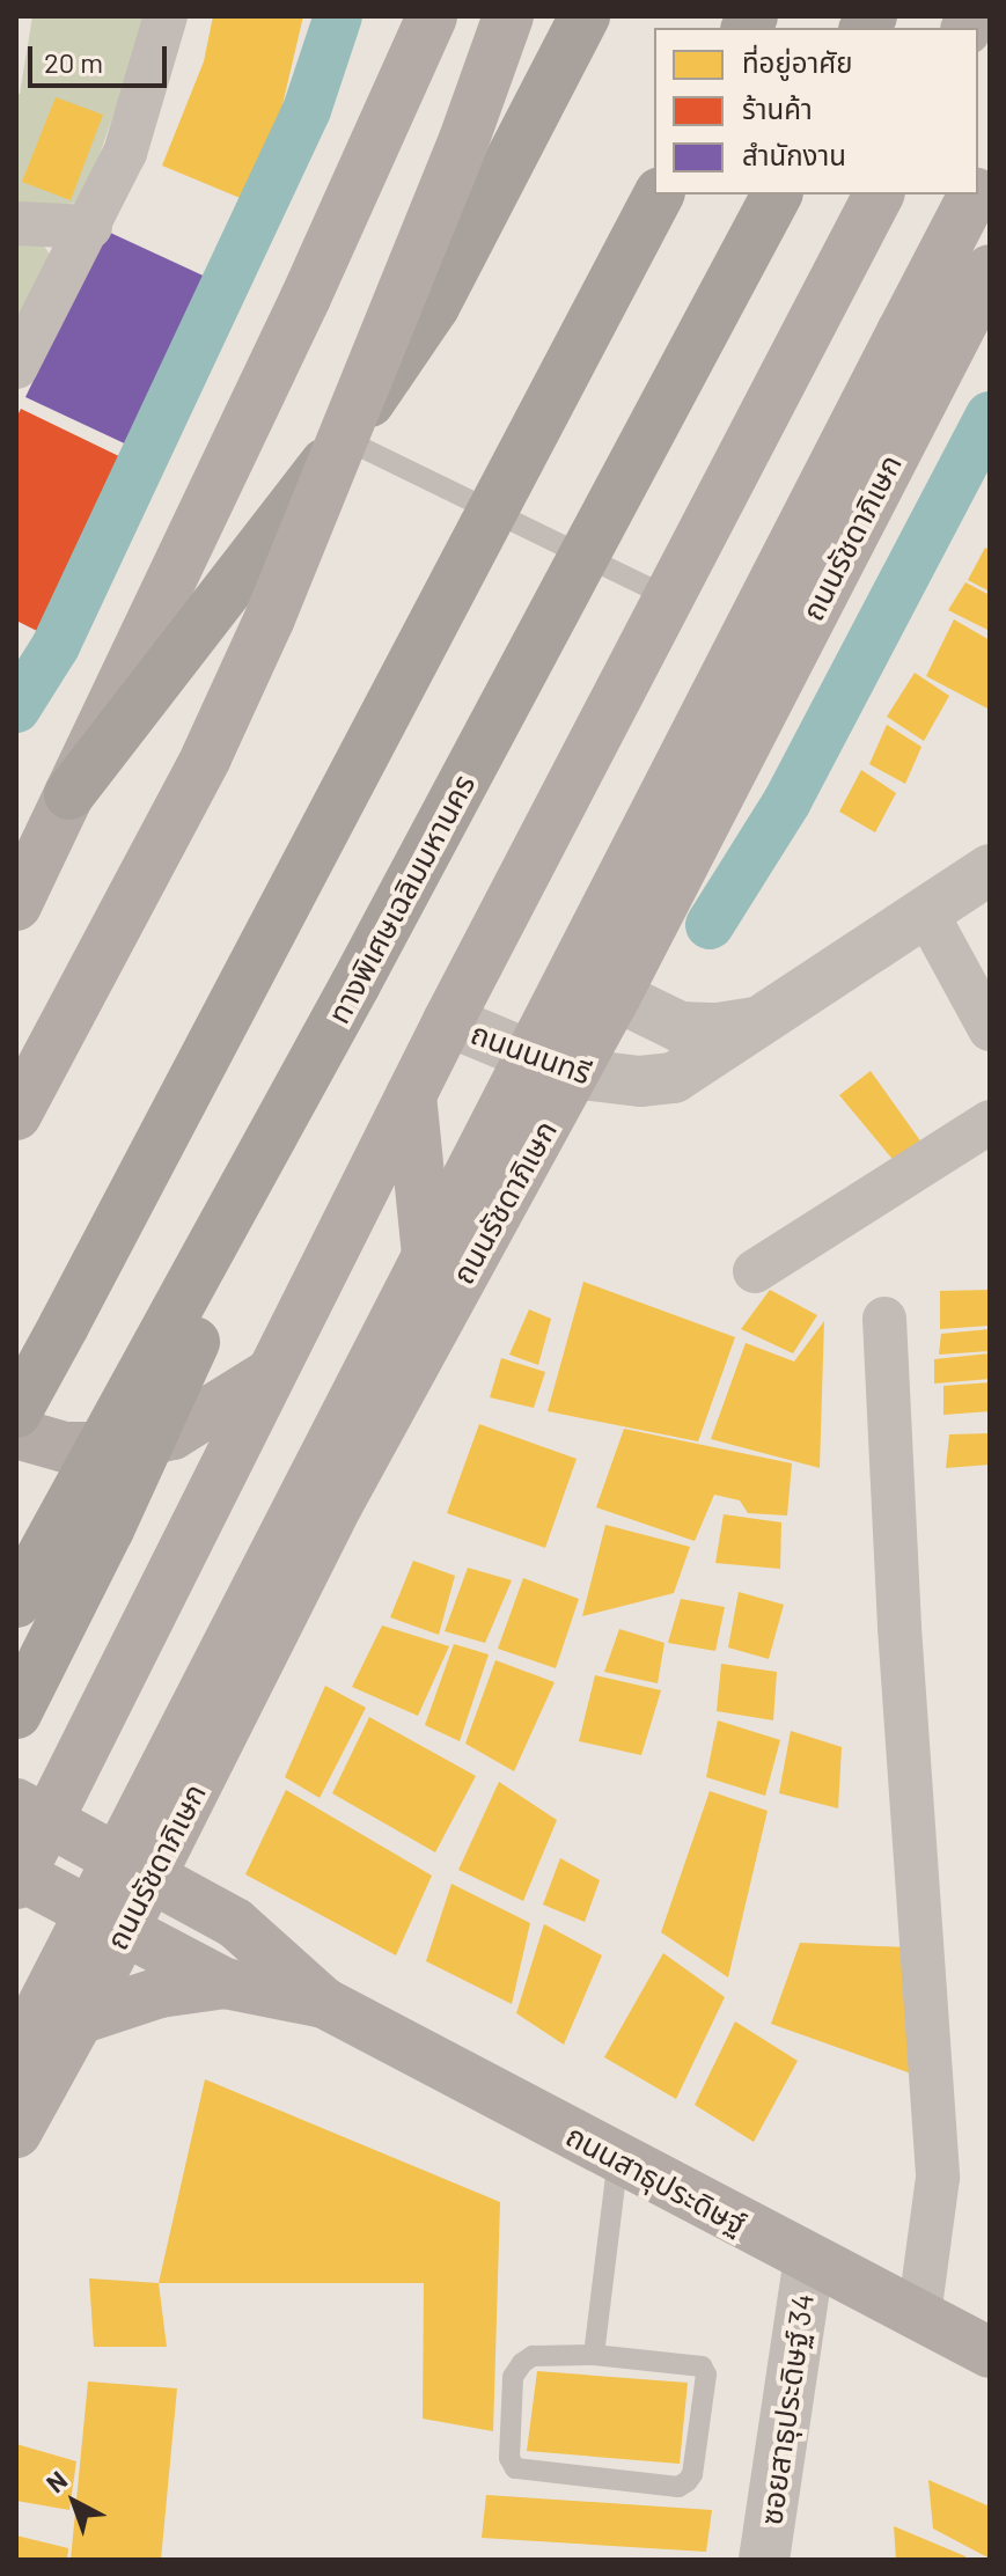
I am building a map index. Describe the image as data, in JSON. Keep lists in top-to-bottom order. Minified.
{"streets":{"highway":["ทางพิเศษเฉลิมมหานคร"],"main road":["ถนนรัชดาภิเษก","ถนนสาธุประดิษฐ์"],"street":["ถนนนนทรี","ซอยสาธุประดิษฐ์ 34"]},"crossings":[["ถนนรัชดาภิเษก","ถนนนนทรี"],["ถนนรัชดาภิเษก","ถนนสาธุประดิษฐ์"],["ถนนสาธุประดิษฐ์","ซอยสาธุประดิษฐ์ 34"]],"legend":["ที่อยู่อาศัย","ร้านค้า","สำนักงาน"],"scale_bar":"20 m","north":"top left"}
